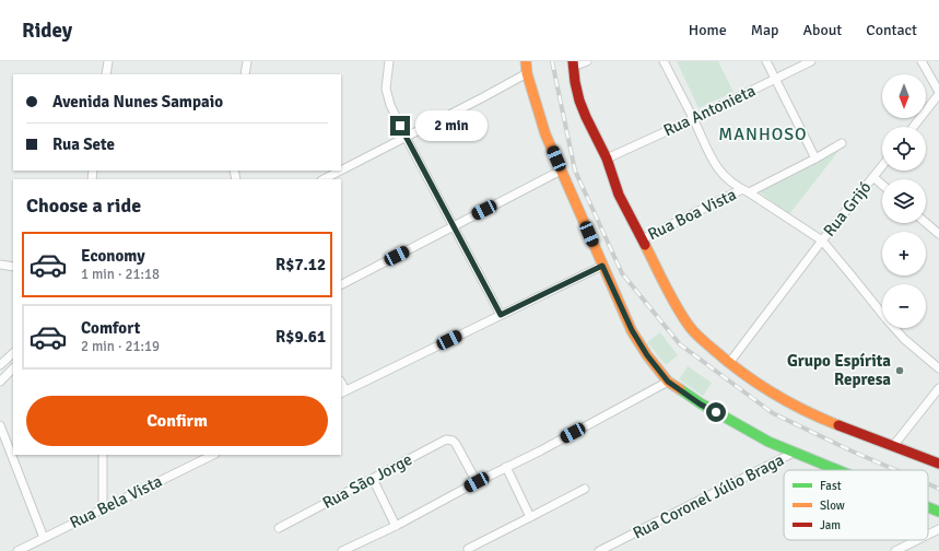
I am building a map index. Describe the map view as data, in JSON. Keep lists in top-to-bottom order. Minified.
{"streets":{"street":["Rua Antonieta","Rua Grijó","Rua Boa Vista","Rua São Jorge","Rua Coronel Júlio Braga","Rua Bela Vista"]},"districts":["MANHOSO"],"places":["Grupo Espírita Represa"],"legend":["Fast","Slow","Jam"],"north":"bottom","page":{"header":"Ridey","nav":["Home","Map","About","Contact"],"map_buttons":["+","−"],"banner":["Avenida Nunes Sampaio","Rua Sete"],"bubble":"2 min","heading":"Choose a ride","list":[{"name":"Economy","note":"1 min · 21:18","value":"R$7.12"},{"name":"Comfort","note":"2 min · 21:19","value":"R$9.61"}],"buttons":"Confirm"}}
